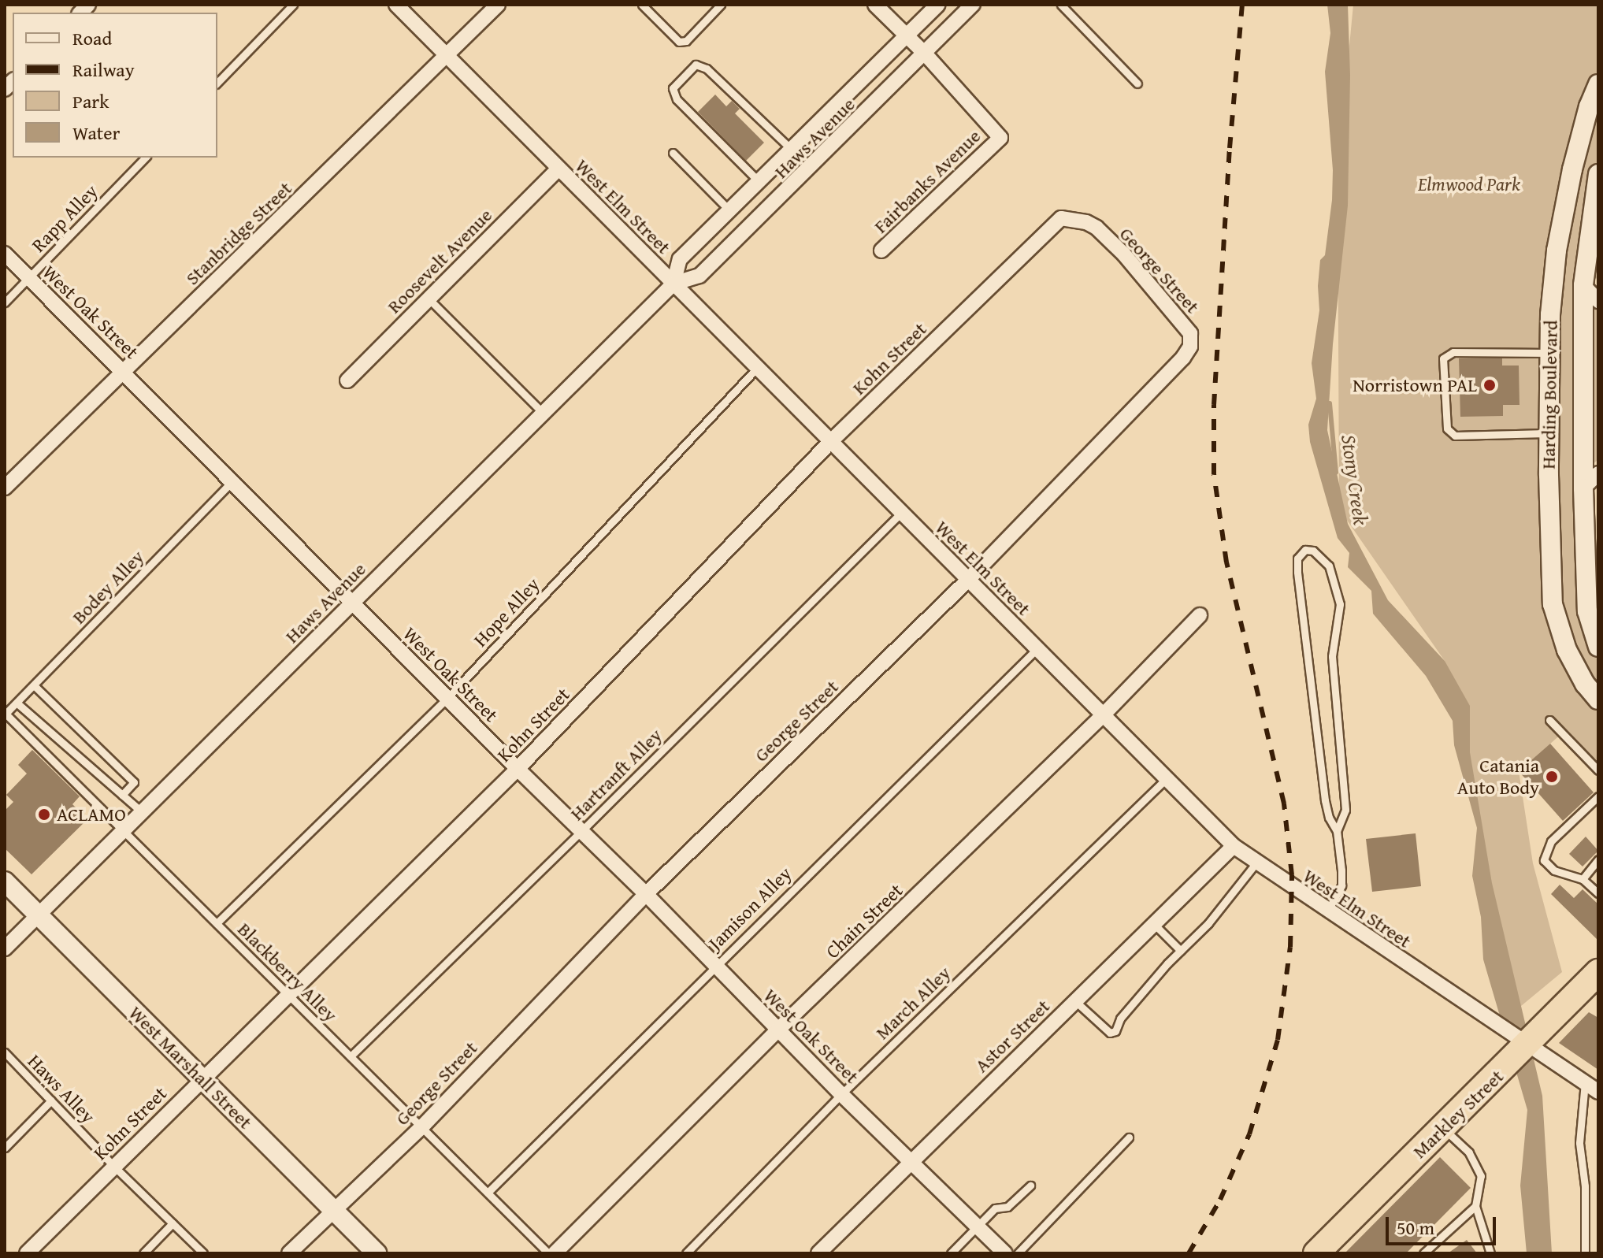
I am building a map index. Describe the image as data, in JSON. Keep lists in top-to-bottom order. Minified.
{"streets":{"highway":["Markley Street"],"street":["Haws Avenue","Fairbanks Avenue","West Elm Street","Stanbridge Street","Roosevelt Avenue","George Street","West Oak Street","Kohn Street","Harding Boulevard","Chain Street","Astor Street","West Marshall Street"],"lane":["Rapp Alley","Bodey Alley","Hope Alley","Hartranft Alley","Jamison Alley","Blackberry Alley","March Alley","Haws Alley"]},"crossings":[["Haws Avenue","Fairbanks Avenue"],["Haws Avenue","West Elm Street"],["Haws Avenue","West Oak Street"],["Haws Avenue","Blackberry Alley"],["Haws Avenue","West Marshall Street"],["West Elm Street","Stanbridge Street"],["West Elm Street","Roosevelt Avenue"],["West Elm Street","George Street"],["West Elm Street","Kohn Street"],["West Elm Street","Hope Alley"],["West Elm Street","Hartranft Alley"],["West Elm Street","Jamison Alley"],["West Elm Street","Chain Street"],["West Elm Street","March Alley"],["West Elm Street","Astor Street"],["West Elm Street","Markley Street"],["Rapp Alley","West Oak Street"],["Stanbridge Street","West Oak Street"],["George Street","West Oak Street"],["George Street","Kohn Street"],["George Street","Blackberry Alley"],["George Street","West Marshall Street"],["West Oak Street","Kohn Street"],["West Oak Street","Bodey Alley"],["West Oak Street","Hope Alley"],["West Oak Street","Hartranft Alley"],["West Oak Street","Jamison Alley"],["West Oak Street","Chain Street"],["West Oak Street","March Alley"],["West Oak Street","Astor Street"],["Kohn Street","Blackberry Alley"],["Kohn Street","West Marshall Street"],["Kohn Street","Haws Alley"],["Bodey Alley","Blackberry Alley"],["Hope Alley","Blackberry Alley"],["Hartranft Alley","Blackberry Alley"],["Jamison Alley","Blackberry Alley"]],"water":["Stony Creek"],"parks":["Elmwood Park"],"places":["Norristown PAL","Catania Auto Body","ACLAMO"],"legend":["Road","Railway","Park","Water"],"scale_bar":"50 m"}
